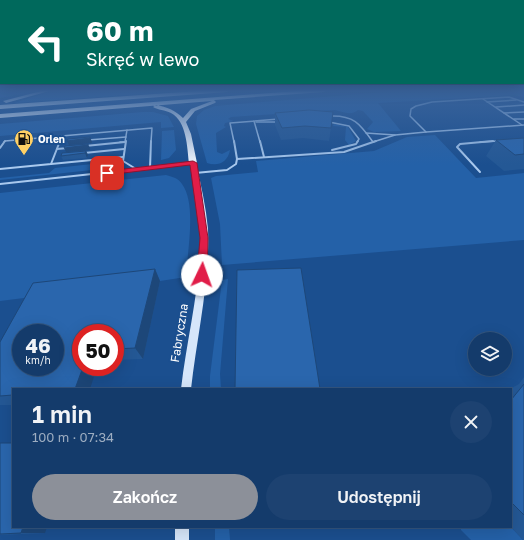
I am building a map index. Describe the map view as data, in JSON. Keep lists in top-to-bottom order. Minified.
{"streets":{"main road":["Fabryczna"]},"places":{"fuel station":["Orlen"]},"page":{"turn":["60 m","Skręć w lewo"],"speed":"46 km/h","limit":"50","heading":["1 min","100 m · 07:34"],"buttons":["Zakończ","Udostępnij"]}}
